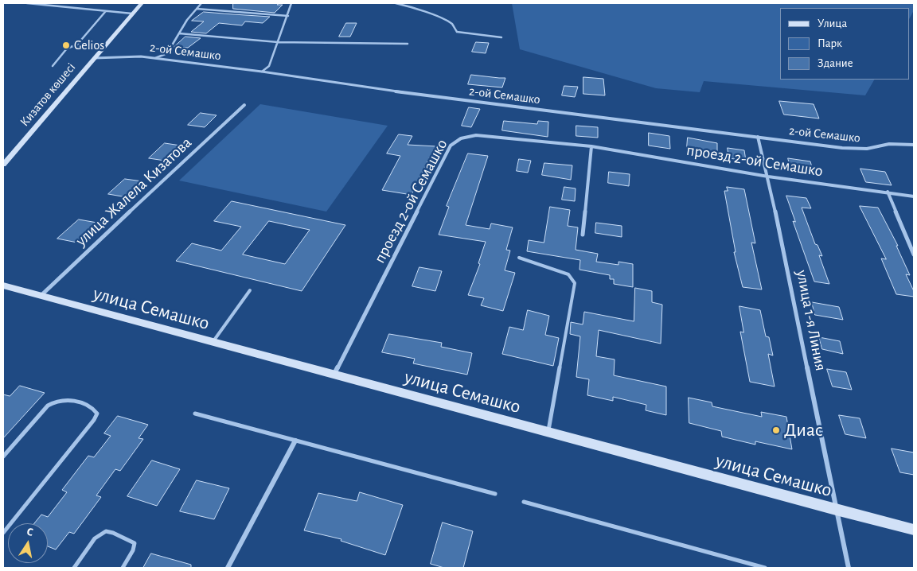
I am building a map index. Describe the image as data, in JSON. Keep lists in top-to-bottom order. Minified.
{"streets":{"street":["2-ой Семашко","Кизатов көшесі","проезд 2-ой Семашко","улица Жалела Кизатова","улица Семашко","улица 1-я Линия"]},"crossings":[["2-ой Семашко","Кизатов көшесі"],["2-ой Семашко","улица 1-я Линия"],["проезд 2-ой Семашко","улица Семашко"],["проезд 2-ой Семашко","улица 1-я Линия"],["улица Жалела Кизатова","улица Семашко"],["улица Семашко","улица 1-я Линия"]],"places":["Gelios","Диас"],"legend":["Улица","Парк","Здание"],"north":"top"}
